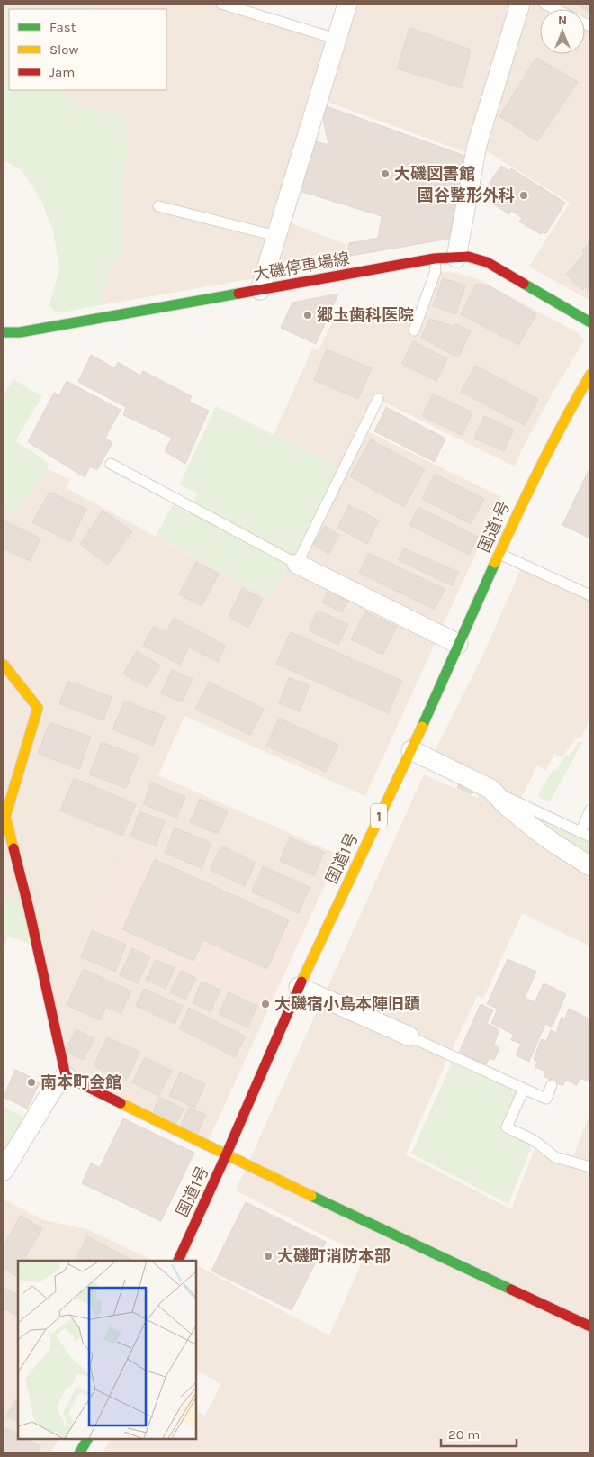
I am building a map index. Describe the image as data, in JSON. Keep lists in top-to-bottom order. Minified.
{"streets":{"main road":["大磯停車場線","国道1号","1"]},"places":["大磯図書館","國谷整形外科","郷圡歯科医院","大磯宿小島本陣旧蹟","南本町会館","大磯町消防本部"],"legend":["Fast","Slow","Jam"],"scale_bar":"20 m","north":"top"}
